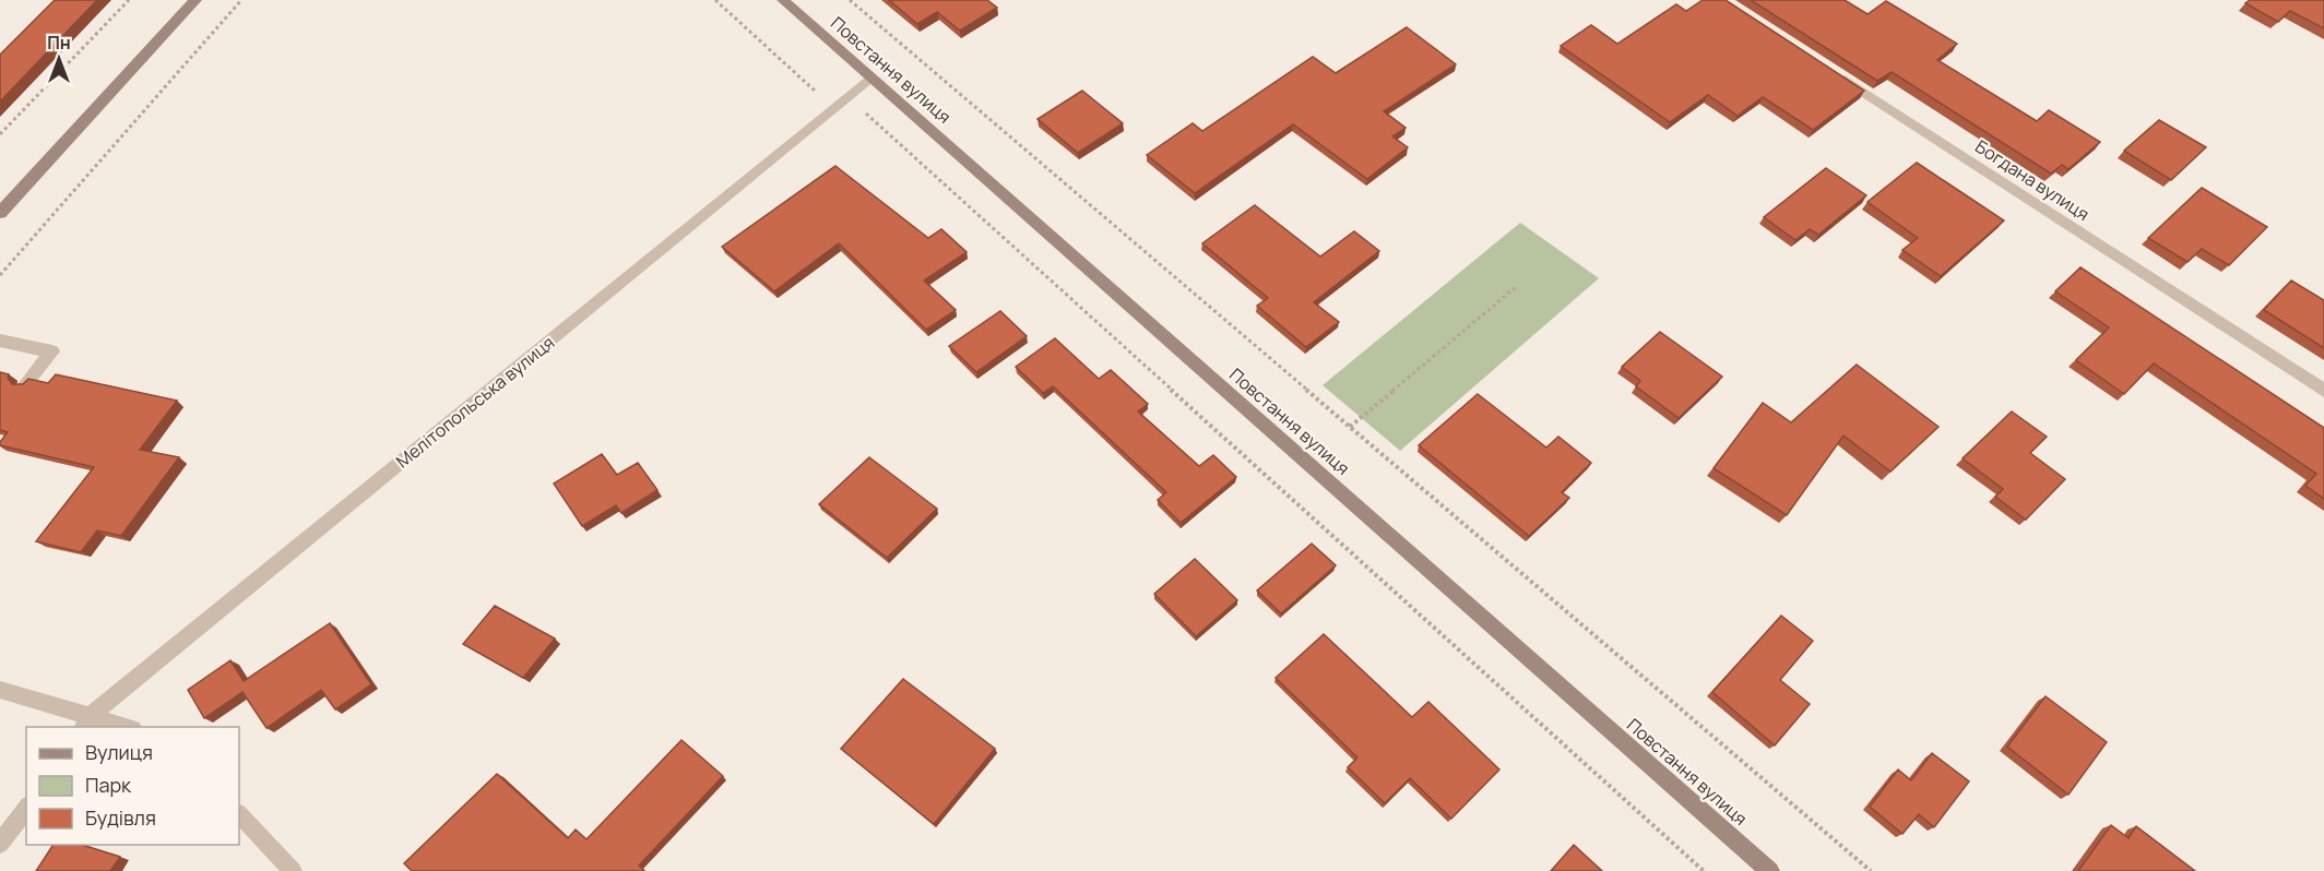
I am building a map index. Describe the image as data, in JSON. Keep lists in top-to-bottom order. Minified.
{"streets":{"street":["Повстання вулиця","Богдана вулиця","Мелітопольська вулиця"]},"crossings":[["Повстання вулиця","Мелітопольська вулиця"]],"legend":["Вулиця","Парк","Будівля"],"north":"top"}
